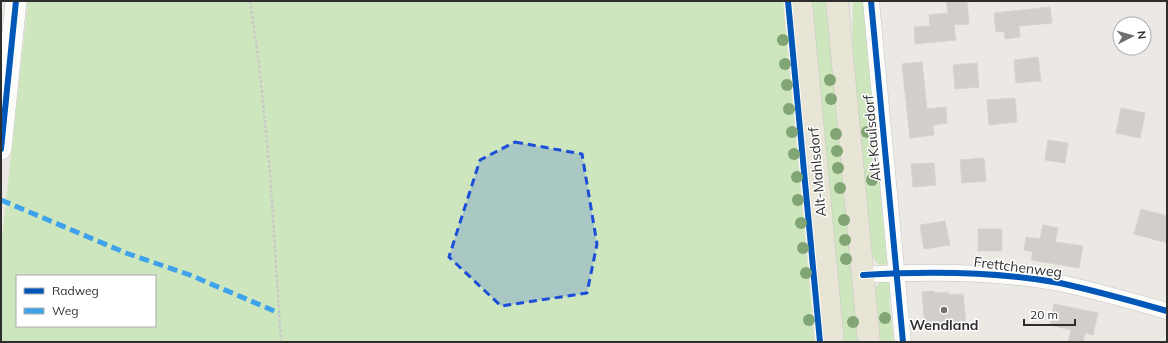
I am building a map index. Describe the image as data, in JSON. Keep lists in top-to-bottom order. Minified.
{"streets":{"main road":["Alt-Mahlsdorf"],"street":["Alt-Kaulsdorf","Frettchenweg"]},"crossings":[["Alt-Kaulsdorf","Frettchenweg"]],"places":["Wendland"],"legend":["Radweg","Weg"],"scale_bar":"20 m","north":"right"}
